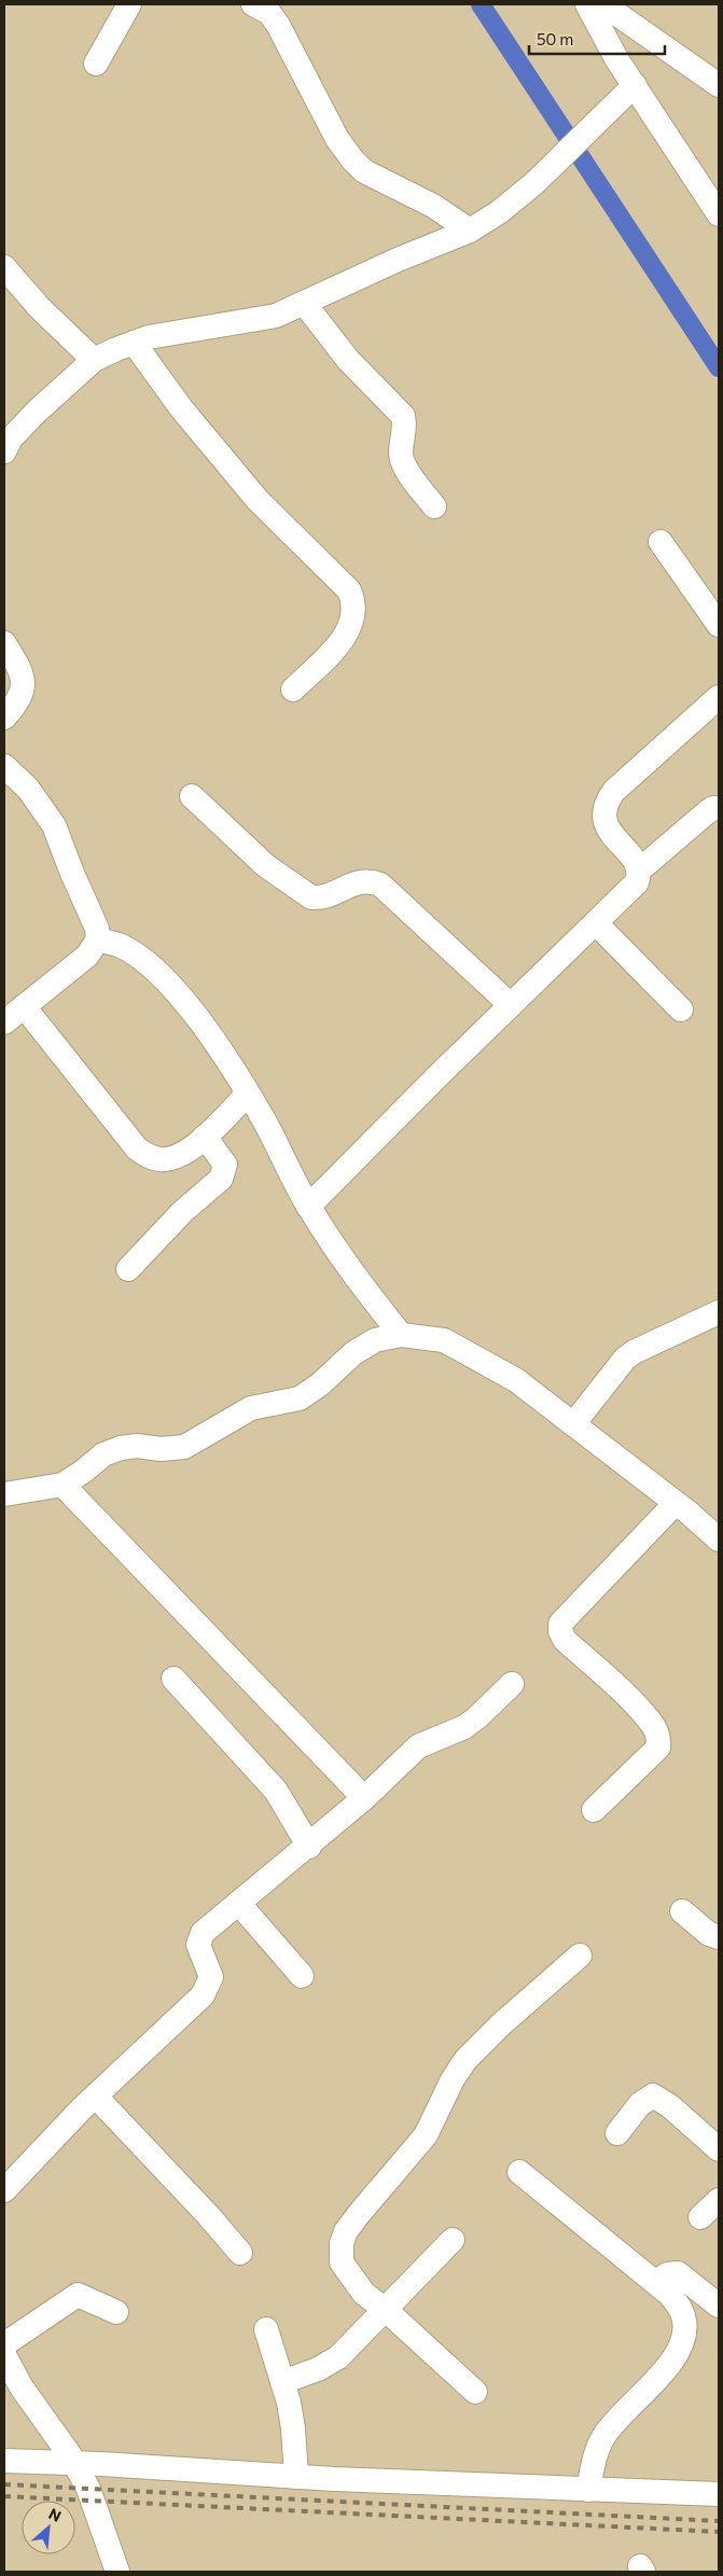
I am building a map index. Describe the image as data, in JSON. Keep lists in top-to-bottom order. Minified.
{"scale_bar":"50 m","north":"top right"}
